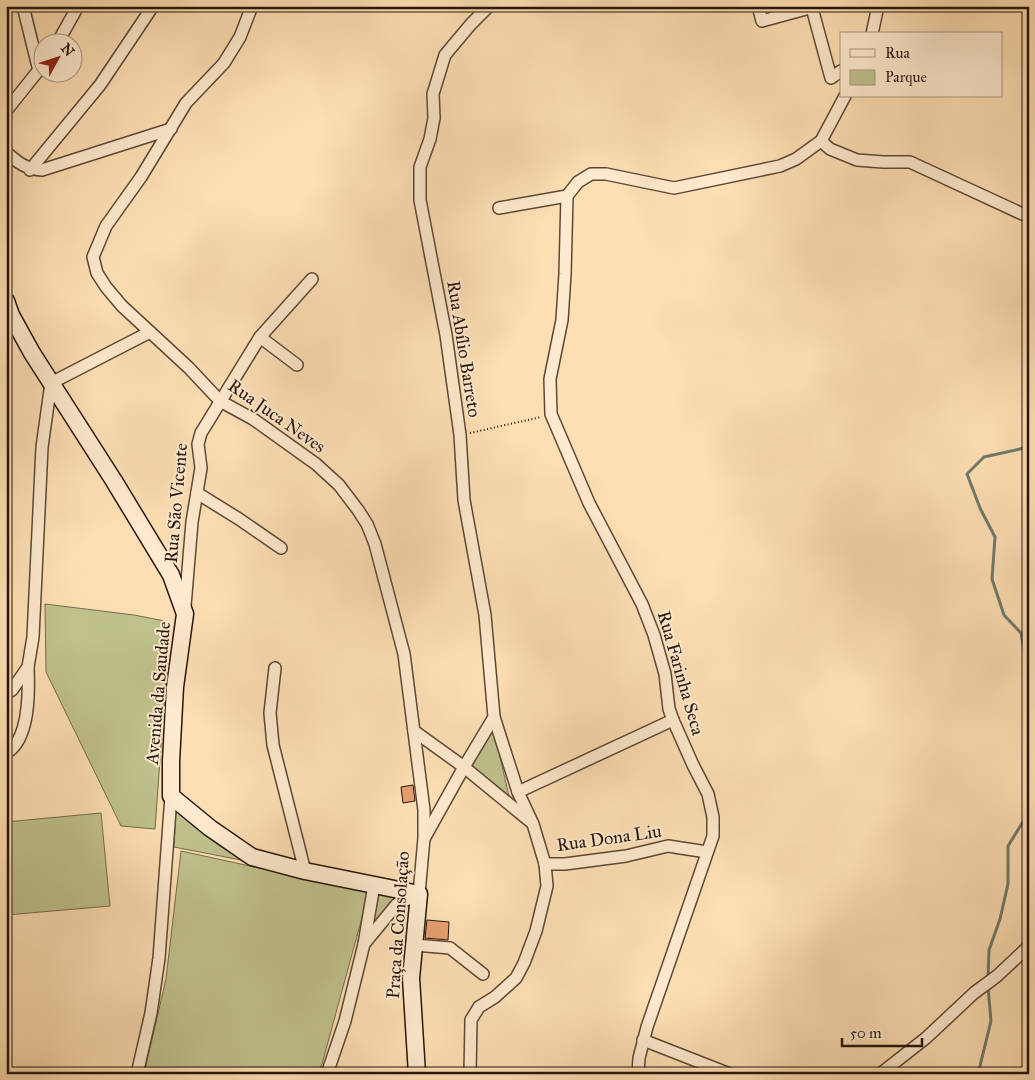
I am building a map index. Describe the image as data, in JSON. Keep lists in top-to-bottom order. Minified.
{"streets":{"street":["Rua Abílio Barreto","Rua Juca Neves","Rua São Vicente","Rua Farinha Seca","Avenida da Saudade","Rua Dona Liu","Praça da Consolação"]},"crossings":[["Rua Abílio Barreto","Rua Dona Liu"],["Rua Juca Neves","Rua São Vicente"],["Rua Juca Neves","Praça da Consolação"],["Rua São Vicente","Avenida da Saudade"],["Rua Farinha Seca","Rua Dona Liu"]],"legend":["Rua","Parque"],"scale_bar":"50 m","north":"top right"}
